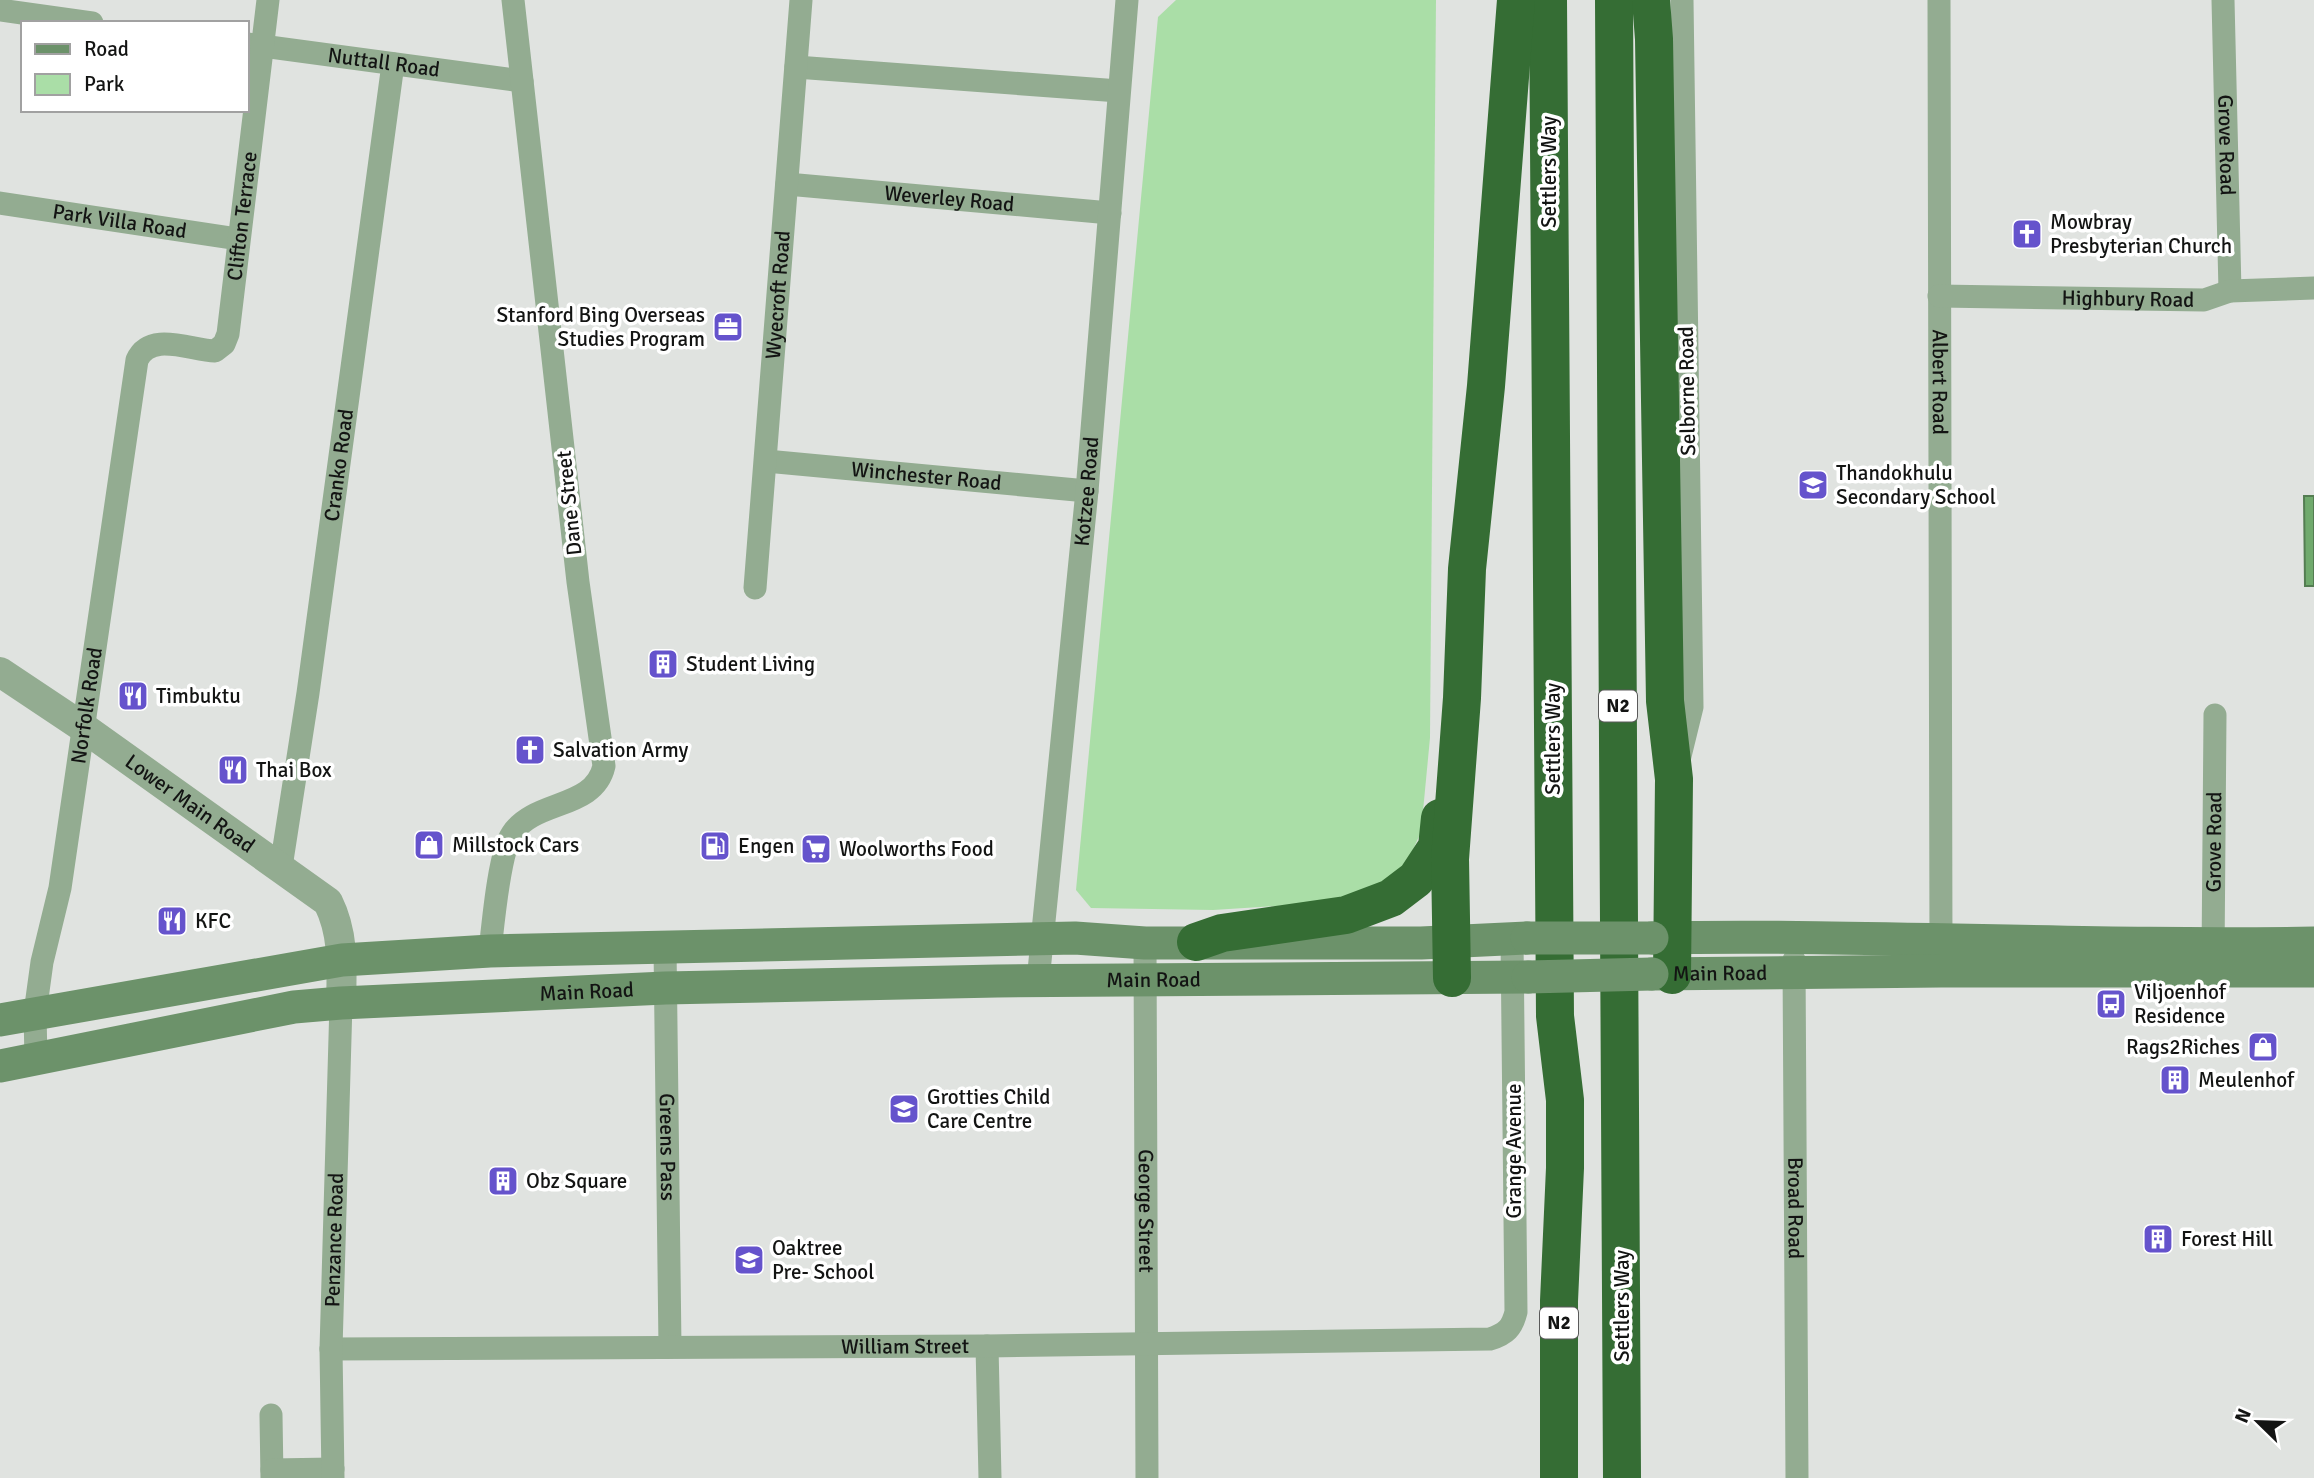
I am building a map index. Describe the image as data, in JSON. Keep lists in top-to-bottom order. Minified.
{"streets":{"highway":["Settlers Way","N2"],"main road":["Main Road"],"street":["Nuttall Road","Grove Road","Weverley Road","Clifton Terrace","Park Villa Road","Wyecroft Road","Highbury Road","Albert Road","Selborne Road","Cranko Road","Winchester Road","Kotzee Road","Dane Street","Norfolk Road","Lower Main Road","Greens Pass","Grange Avenue","Broad Road","George Street","Penzance Road","William Street"]},"crossings":[["Nuttall Road","Clifton Terrace"],["Nuttall Road","Cranko Road"],["Nuttall Road","Dane Street"],["Grove Road","Highbury Road"],["Grove Road","Main Road"],["Weverley Road","Wyecroft Road"],["Weverley Road","Kotzee Road"],["Clifton Terrace","Park Villa Road"],["Clifton Terrace","Norfolk Road"],["Wyecroft Road","Winchester Road"],["Highbury Road","Albert Road"],["Albert Road","Main Road"],["Cranko Road","Lower Main Road"],["Winchester Road","Kotzee Road"],["Kotzee Road","Main Road"],["Dane Street","Main Road"],["Norfolk Road","Lower Main Road"],["Norfolk Road","Main Road"],["Lower Main Road","Main Road"],["Lower Main Road","Penzance Road"],["Main Road","Greens Pass"],["Main Road","Grange Avenue"],["Main Road","Broad Road"],["Main Road","George Street"],["Main Road","Penzance Road"],["Greens Pass","William Street"],["Grange Avenue","William Street"],["George Street","William Street"],["Penzance Road","William Street"]],"places":{"church":["Mowbray Presbyterian Church","Salvation Army"],"office":["Stanford Bing Overseas Studies Program"],"school or university":["Thandokhulu Secondary School","Grotties Child Care Centre","Oaktree Pre- School"],"building":["Student Living","Meulenhof","Obz Square","Forest Hill"],"restaurant":["Timbuktu","Thai Box","KFC"],"shop":["Millstock Cars","Rags2Riches"],"fuel station":["Engen"],"supermarket":["Woolworths Food"],"bus stop":["Viljoenhof Residence"]},"legend":["Road","Park"],"north":"top left"}
